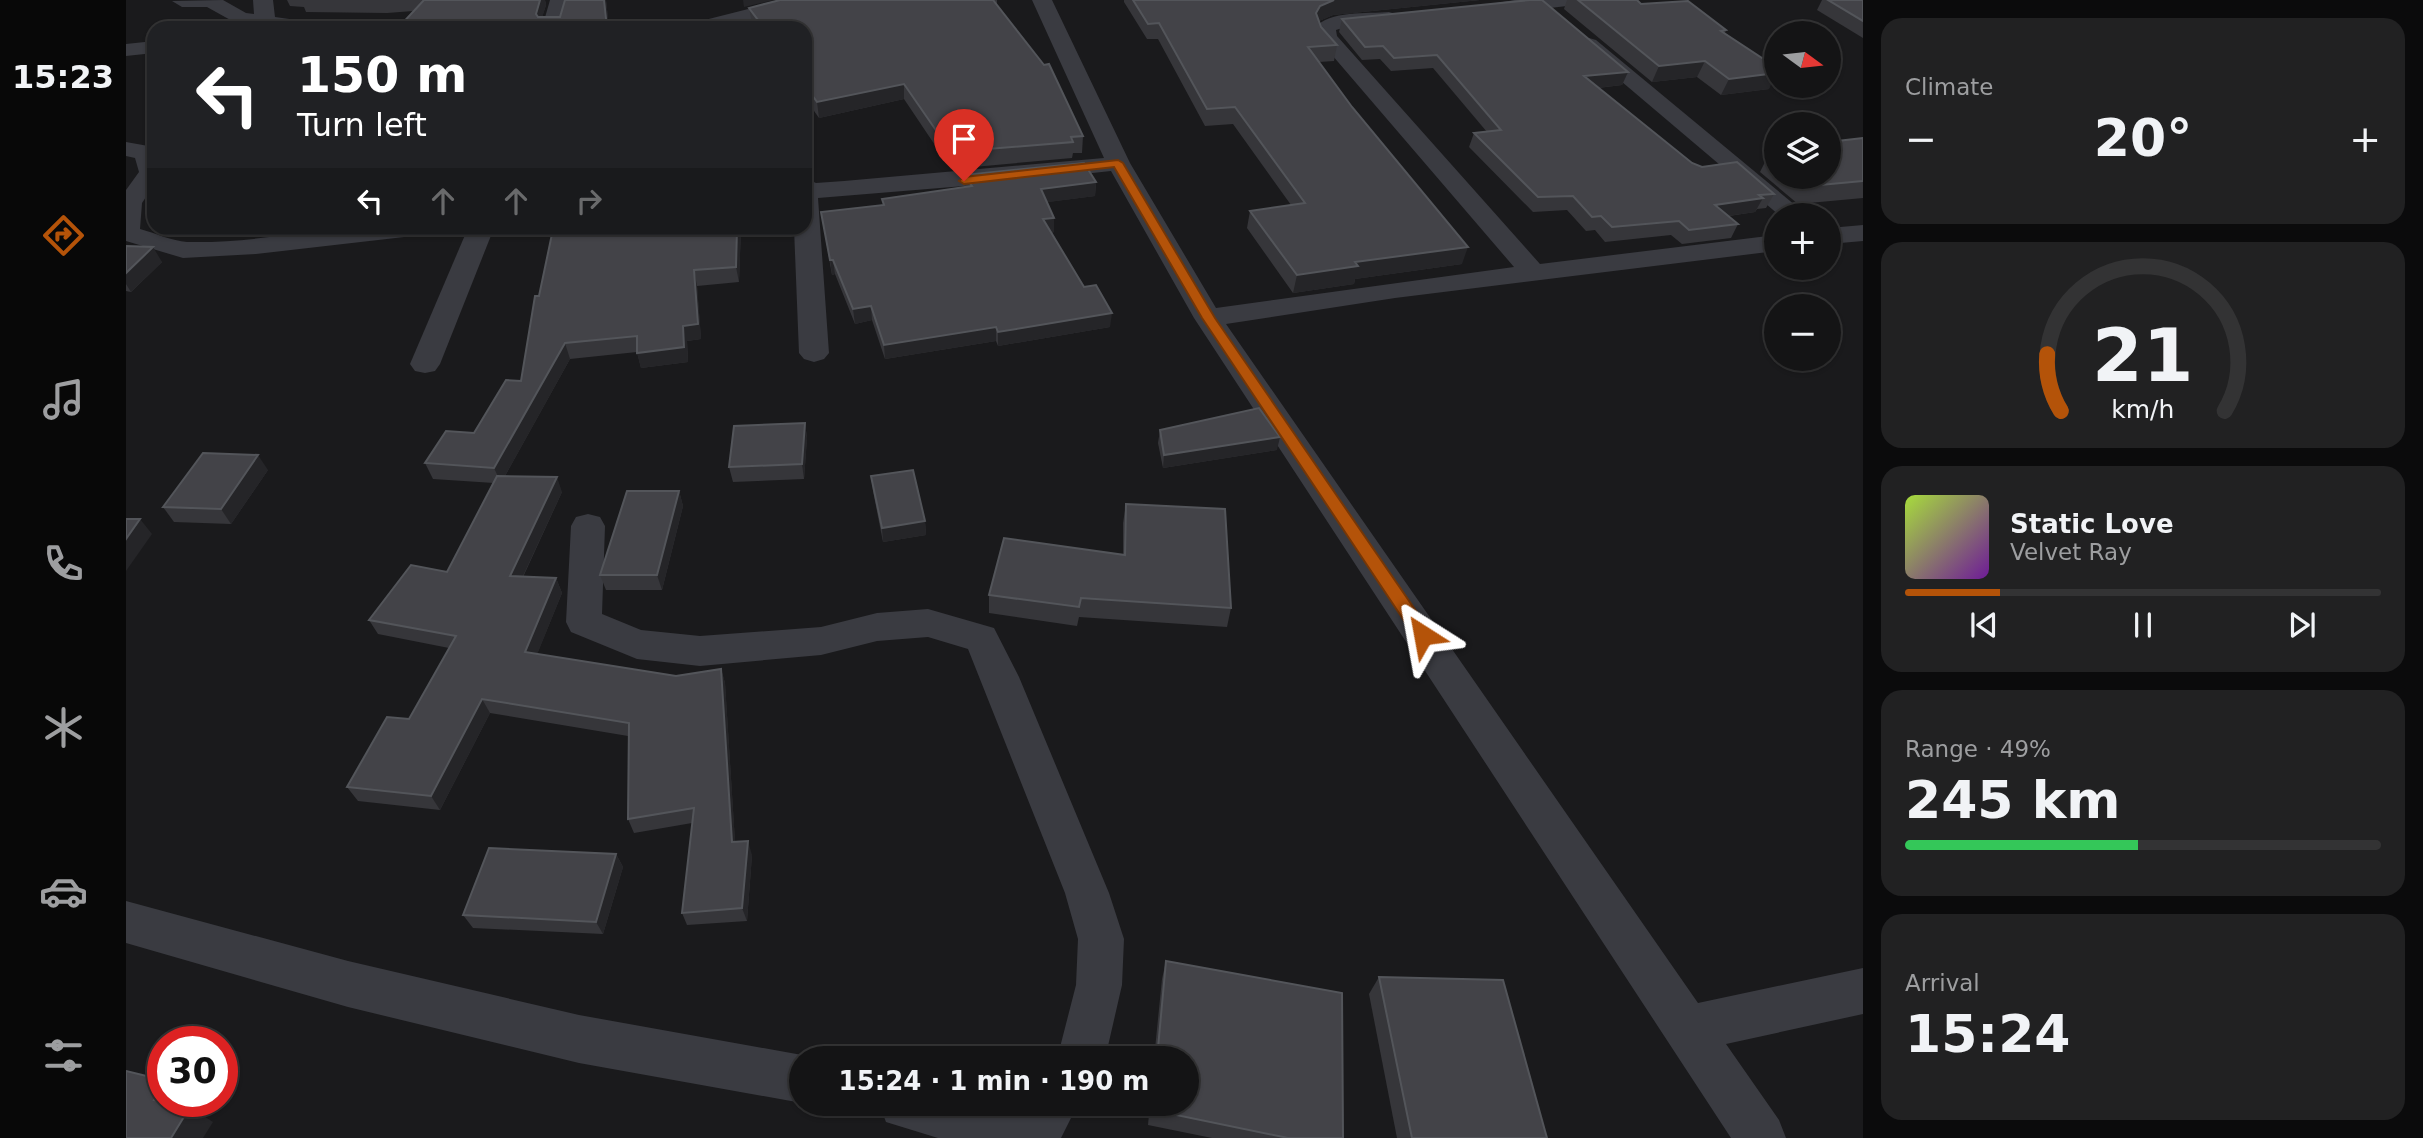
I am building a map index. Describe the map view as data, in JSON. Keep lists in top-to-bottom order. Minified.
{"north":"right","page":{"tabs":"15:23","tile":["Climate",["Range · 49%","245 km"],["Arrival","15:24"]],"map_buttons":["+","−"],"turn":["150 m","Turn left"],"heat":["−","20°","+"],"song":["Static Love","Velvet Ray"],"limit":"30","trip":"15:24 · 1 min · 190 m","gauge":["21","km/h"]}}
